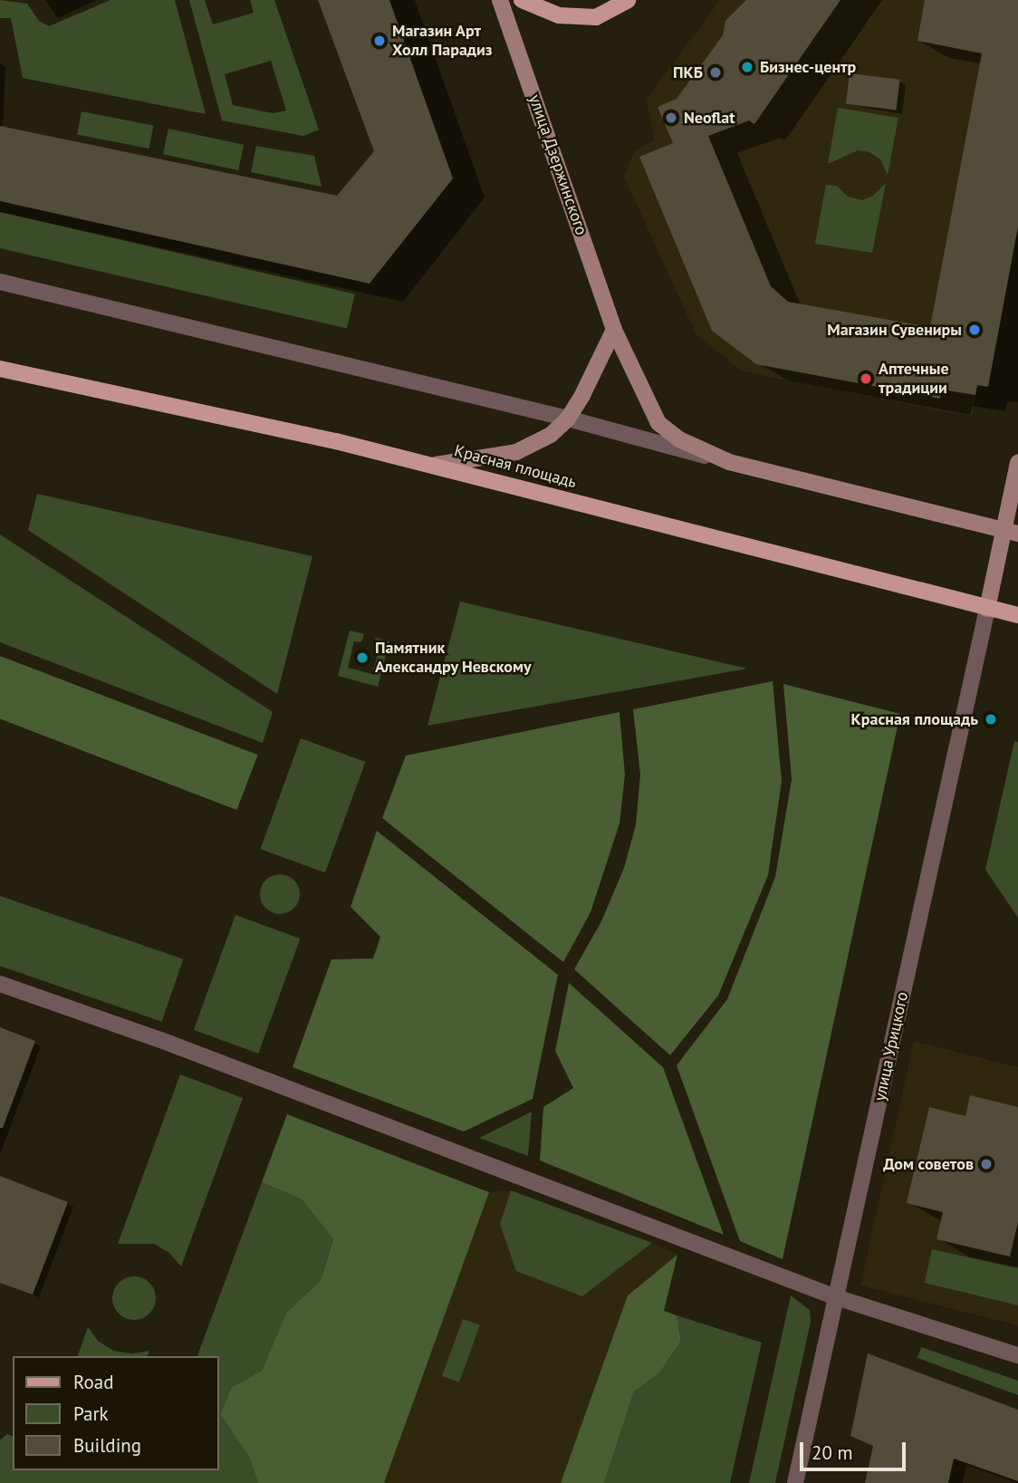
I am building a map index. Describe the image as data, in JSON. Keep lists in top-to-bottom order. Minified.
{"streets":{"main road":["улица Дзержинского","Красная площадь"],"street":["улица Урицкого"]},"crossings":[["Красная площадь","улица Урицкого"]],"places":["Магазин Арт Холл Парадиз","Бизнес-центр","ПКБ","Neoflat","Магазин Сувениры","Аптечные традиции","Памятник Александру Невскому","Красная площадь","Дом советов"],"legend":["Road","Park","Building"],"scale_bar":"20 m"}
